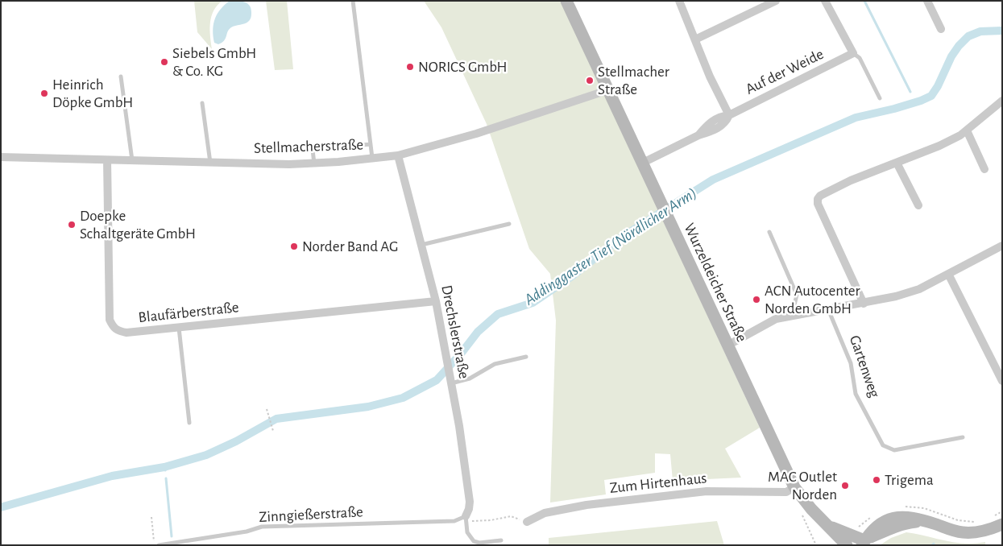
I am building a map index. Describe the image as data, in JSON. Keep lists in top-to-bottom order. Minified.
{"streets":{"main road":["Wurzeldeicher Straße"],"street":["Auf der Weide","Stellmacherstraße","Blaufärberstraße","Drechslerstraße","Zum Hirtenhaus"],"lane":["Gartenweg","Zinngießerstraße"]},"crossings":[["Auf der Weide","Wurzeldeicher Straße"],["Stellmacherstraße","Wurzeldeicher Straße"],["Stellmacherstraße","Blaufärberstraße"],["Stellmacherstraße","Drechslerstraße"],["Wurzeldeicher Straße","Zum Hirtenhaus"],["Blaufärberstraße","Drechslerstraße"],["Drechslerstraße","Zinngießerstraße"]],"water":["Addinggaster Tief (Nördlicher Arm)"],"places":["Siebels GmbH & Co. KG","NORICS GmbH","Stellmacher Straße","Heinrich Döpke GmbH","Doepke Schaltgeräte GmbH","Norder Band AG","ACN Autocenter Norden GmbH","Trigema","MAC Outlet Norden"]}
